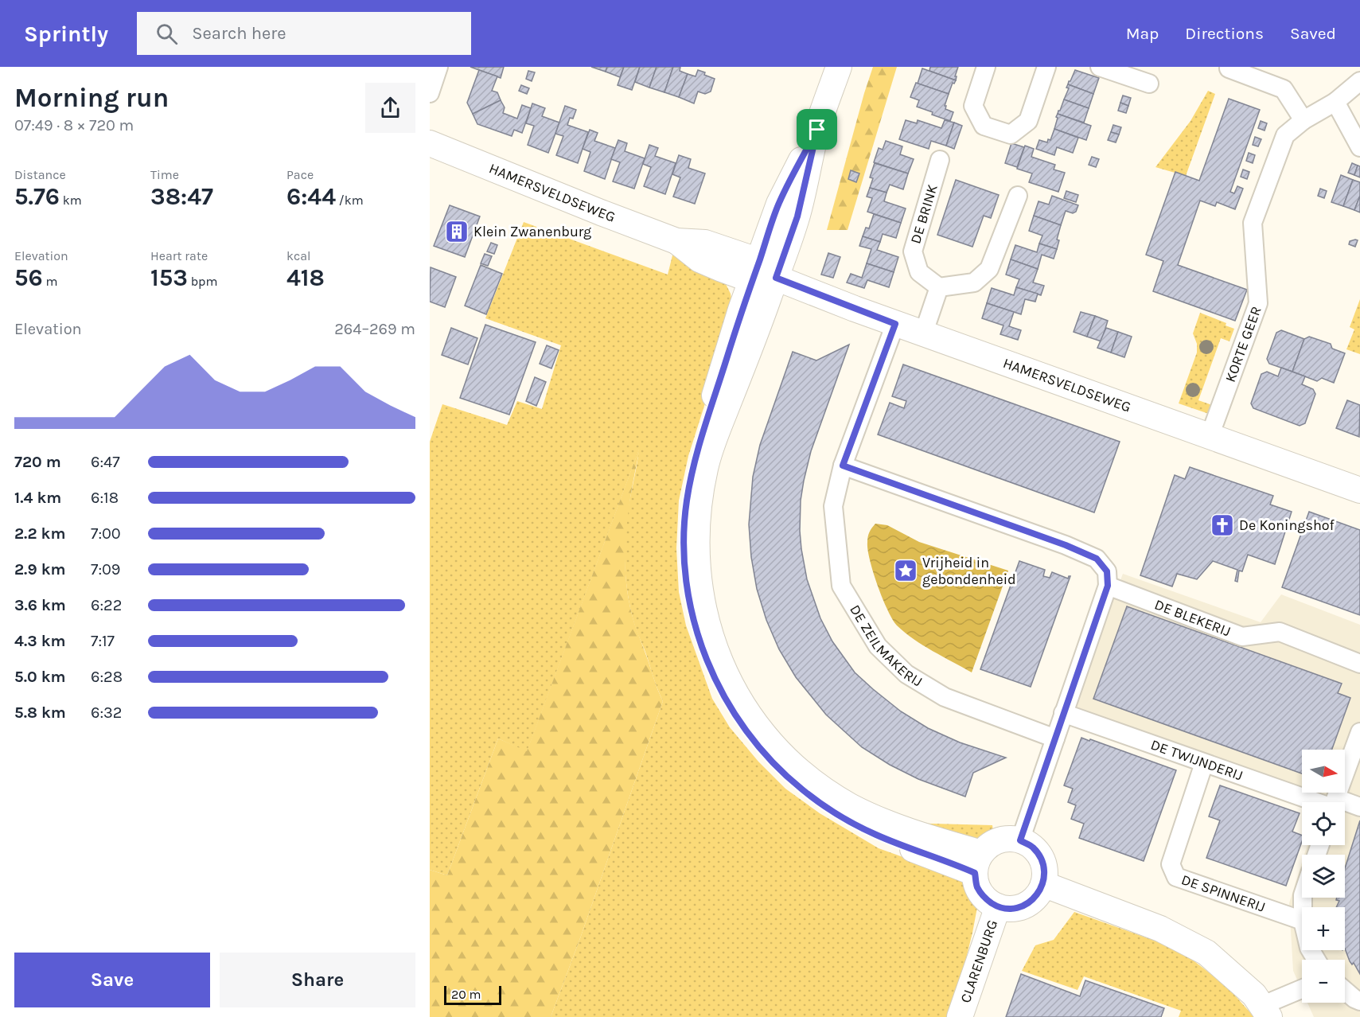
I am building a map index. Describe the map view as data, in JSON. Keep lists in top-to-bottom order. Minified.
{"streets":{"street":["HAMERSVELDSEWEG","DE BRINK","KORTE GEER","DE BLEKERIJ","DE ZEILMAKERIJ","DE TWIJNDERIJ","DE SPINNERIJ","CLARENBURG"]},"crossings":[["HAMERSVELDSEWEG","KORTE GEER"],["HAMERSVELDSEWEG","DE ZEILMAKERIJ"],["DE TWIJNDERIJ","DE SPINNERIJ"]],"places":{"building":["Klein Zwanenburg"],"church":["De Koningshof"],"place":["Vrijheid in gebondenheid"]},"scale_bar":"20 m","north":"right","page":{"header":"Sprintly","search":"Search here","nav":["Map","Directions","Saved"],"heading":["Morning run","07:49 · 8 × 720 m"],"stats":[["Distance","5.76 km"],["Time","38:47"],["Pace","6:44 /km"],["Elevation","56 m"],["Heart rate","153 bpm"],["kcal","418"]],"chart":["Elevation","264–269 m"],"list":[{"name":"720 m","note":"6:47"},{"name":"1.4 km","note":"6:18"},{"name":"2.2 km","note":"7:00"},{"name":"2.9 km","note":"7:09"},{"name":"3.6 km","note":"6:22"},{"name":"4.3 km","note":"7:17"},{"name":"5.0 km","note":"6:28"},{"name":"5.8 km","note":"6:32"}],"map_buttons":["+","−"],"buttons":["Save","Share"],"scale":"20 m"}}
